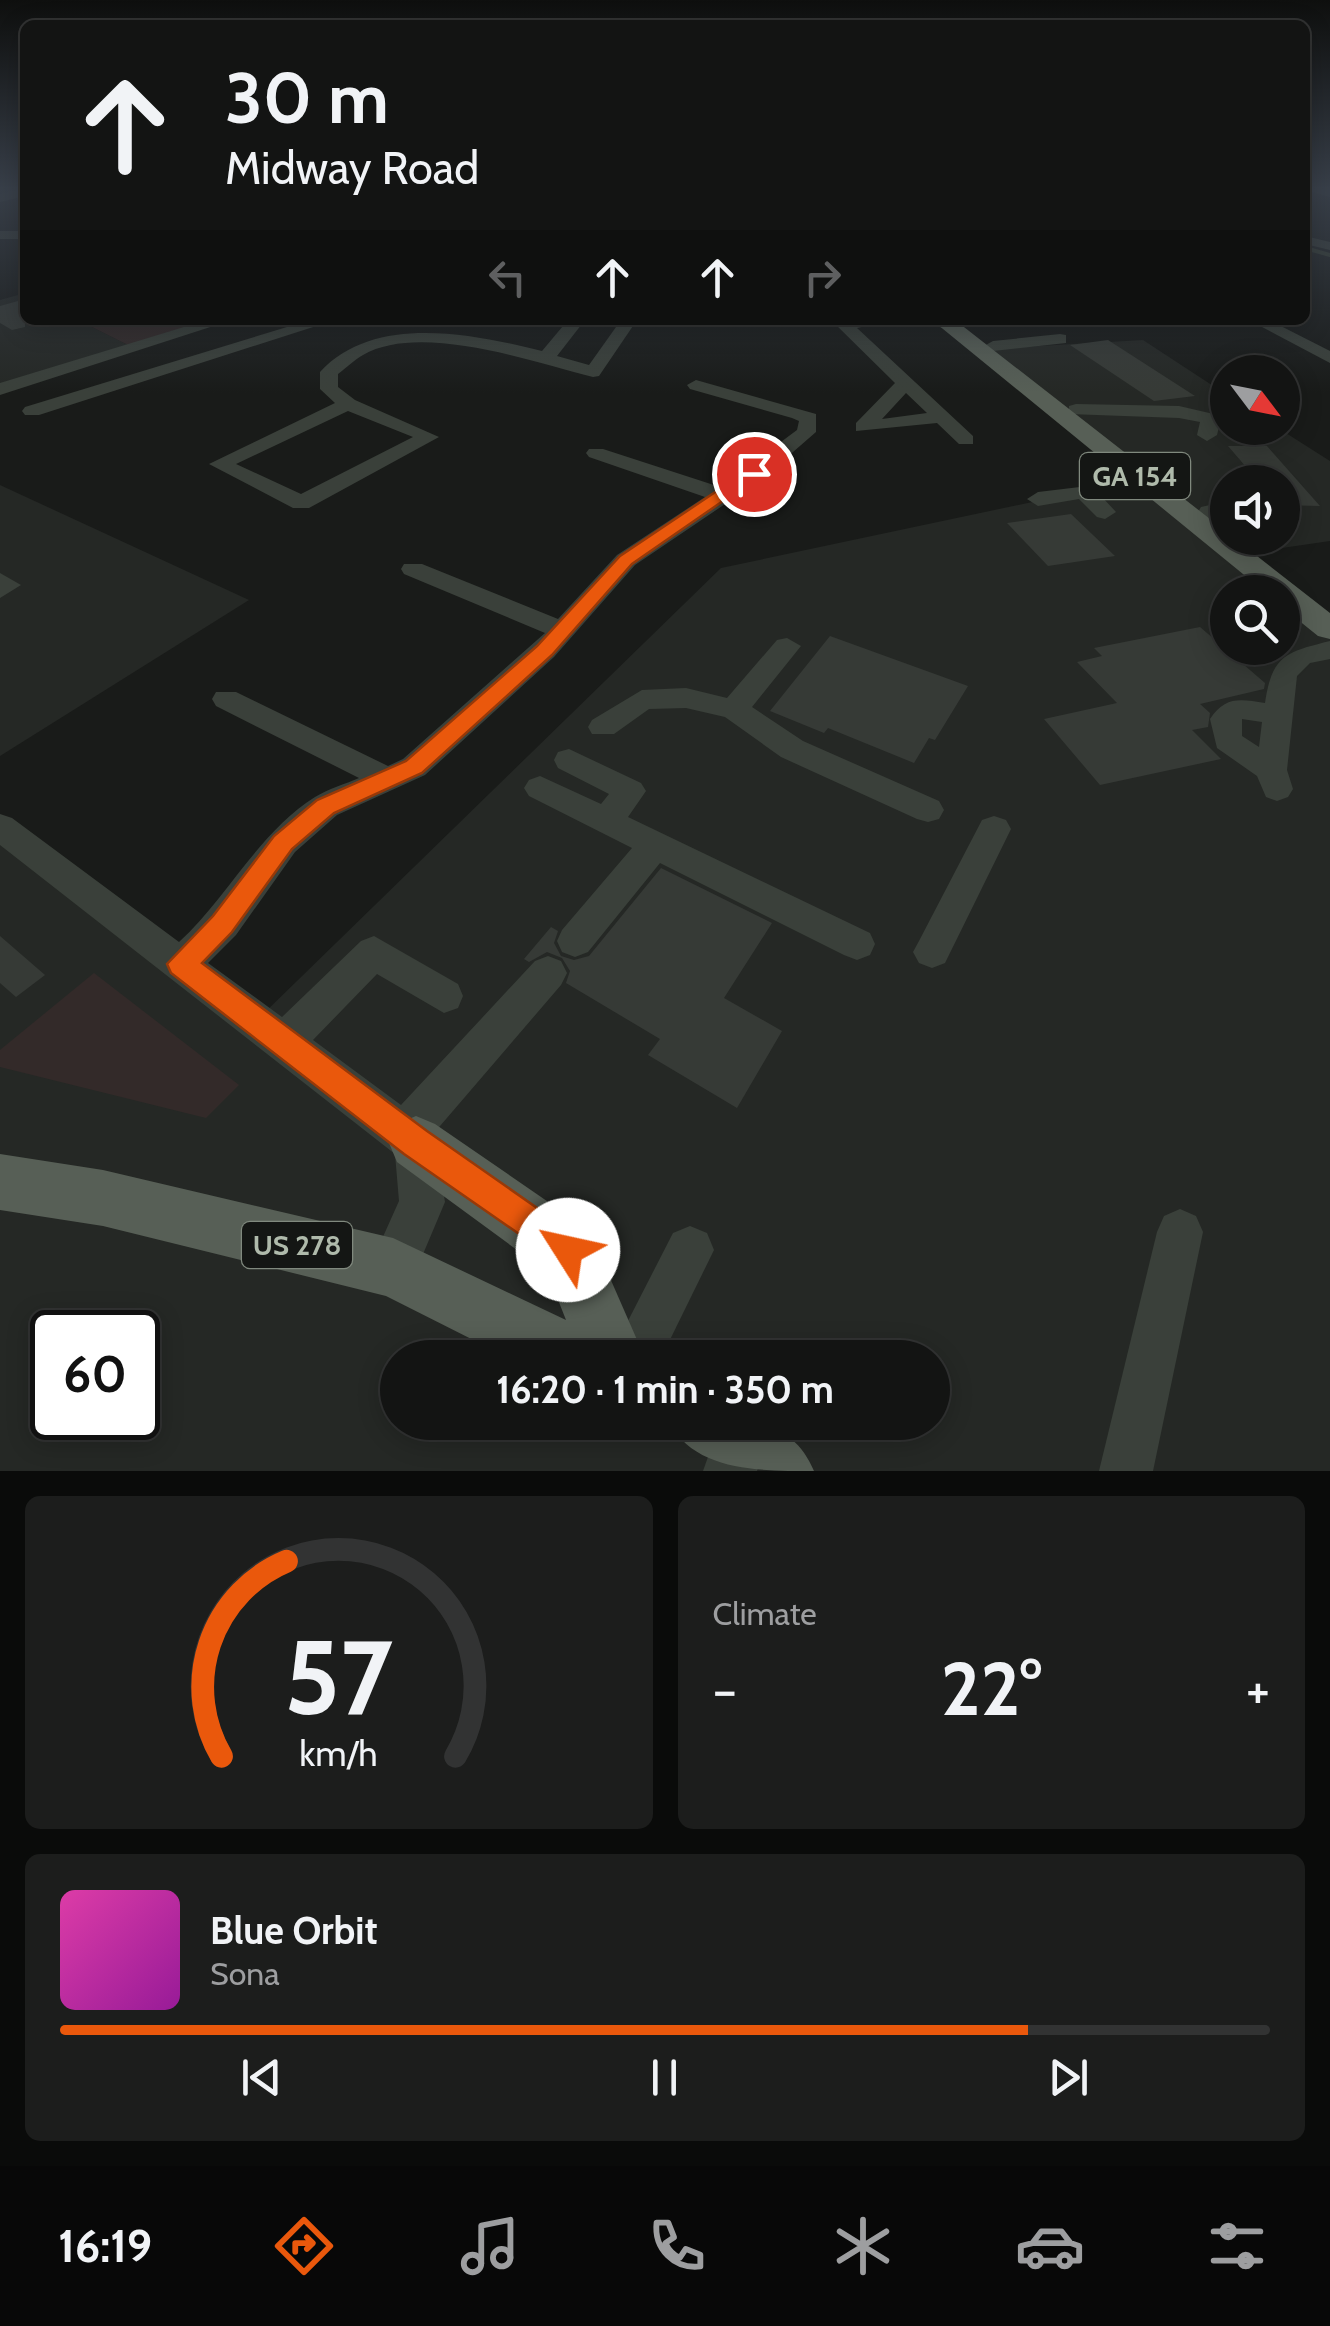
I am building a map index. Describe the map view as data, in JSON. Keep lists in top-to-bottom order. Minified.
{"streets":{"main road":["GA 154","US 278"]},"north":"bottom right","page":{"turn":["30 m","Midway Road"],"limit":"60","trip":"16:20 · 1 min · 350 m","tile":"Climate","heat":["−","22°","+"],"song":["Blue Orbit","Sona"],"tabs":"16:19","gauge":["57","km/h"]}}
